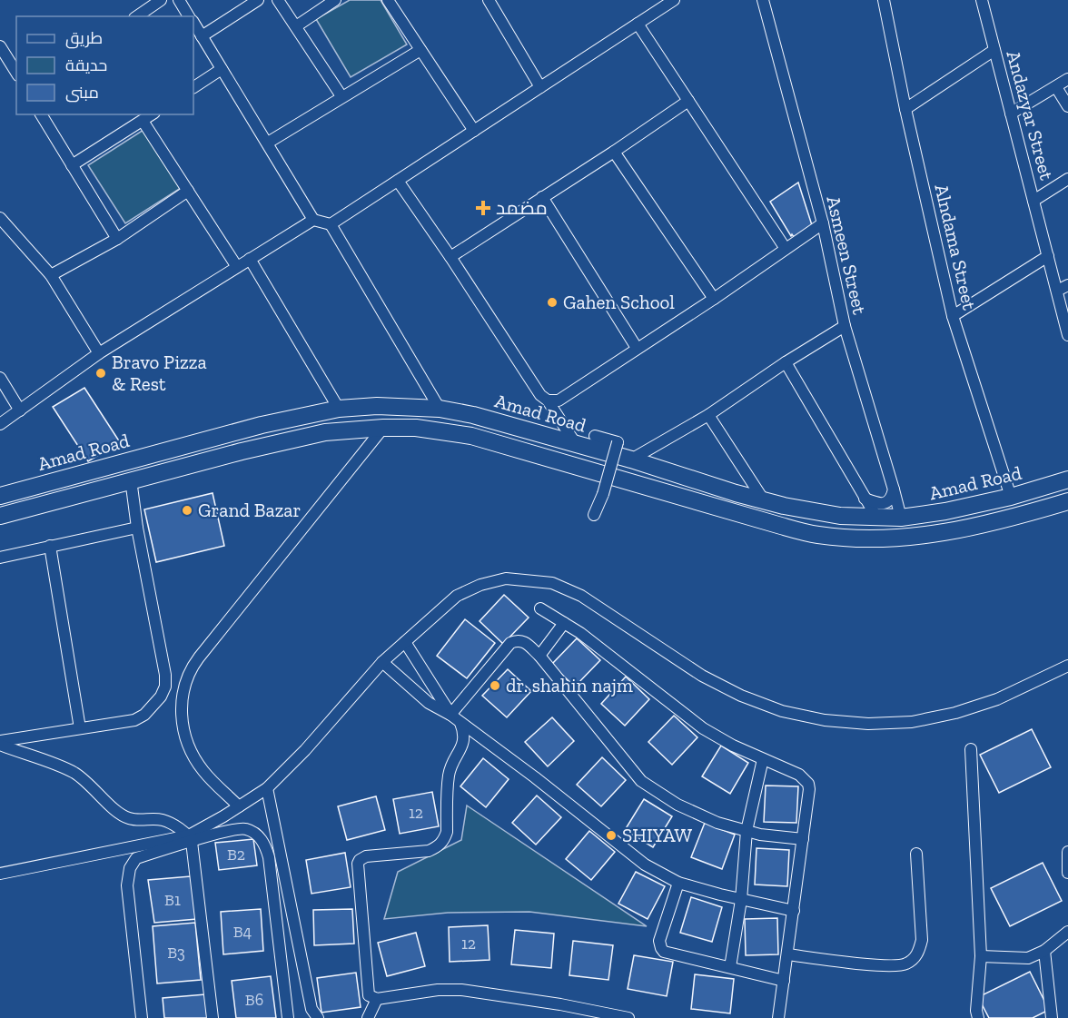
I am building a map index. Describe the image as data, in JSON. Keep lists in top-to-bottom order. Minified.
{"streets":{"main road":["Amad Road"],"street":["Andazyar Street","Alndama Street","Asmeen Street"]},"crossings":[["Alndama Street","Amad Road"],["Asmeen Street","Amad Road"]],"places":{"health":["مضمد"],"other":["Gahen School","Bravo Pizza & Rest","Grand Bazar","dr. shahin najm","SHIYAW"]},"house_numbers":["12","B2","B1","B4","12","B3","B6"],"legend":["طريق","حديقة","مبنى"]}
